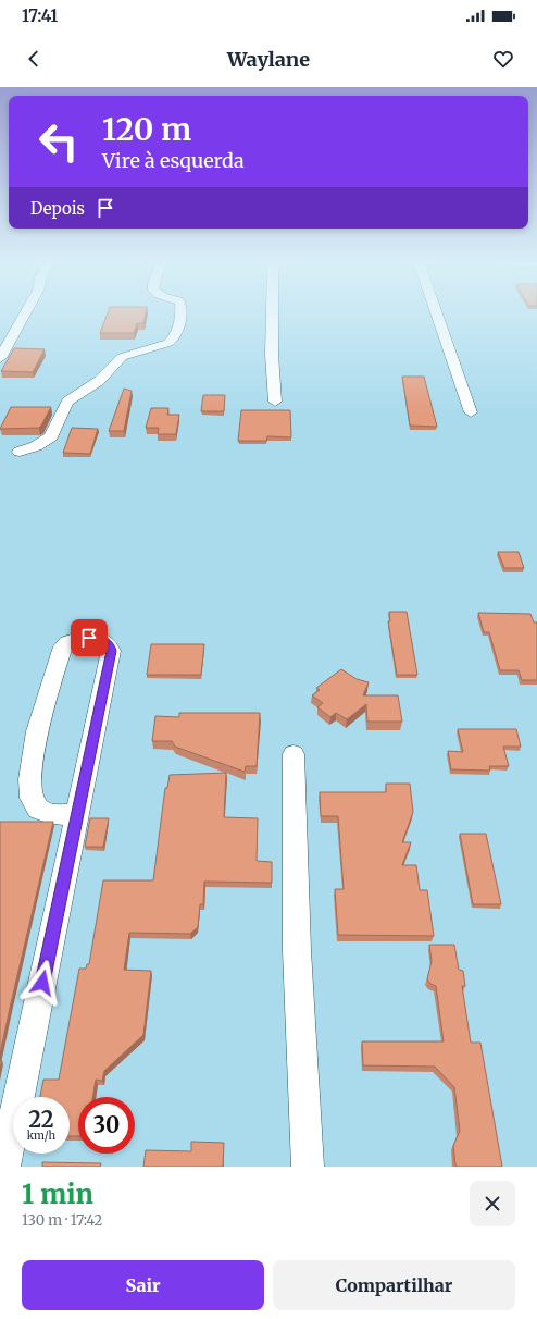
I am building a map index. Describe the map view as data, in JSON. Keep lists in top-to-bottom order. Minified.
{"page":{"status":"17:41","header":"Waylane","turn":["120 m","Vire à esquerda"],"then":"Depois","speed":"22 km/h","limit":"30","heading":["1 min","130 m · 17:42"],"buttons":["Sair","Compartilhar"]}}
